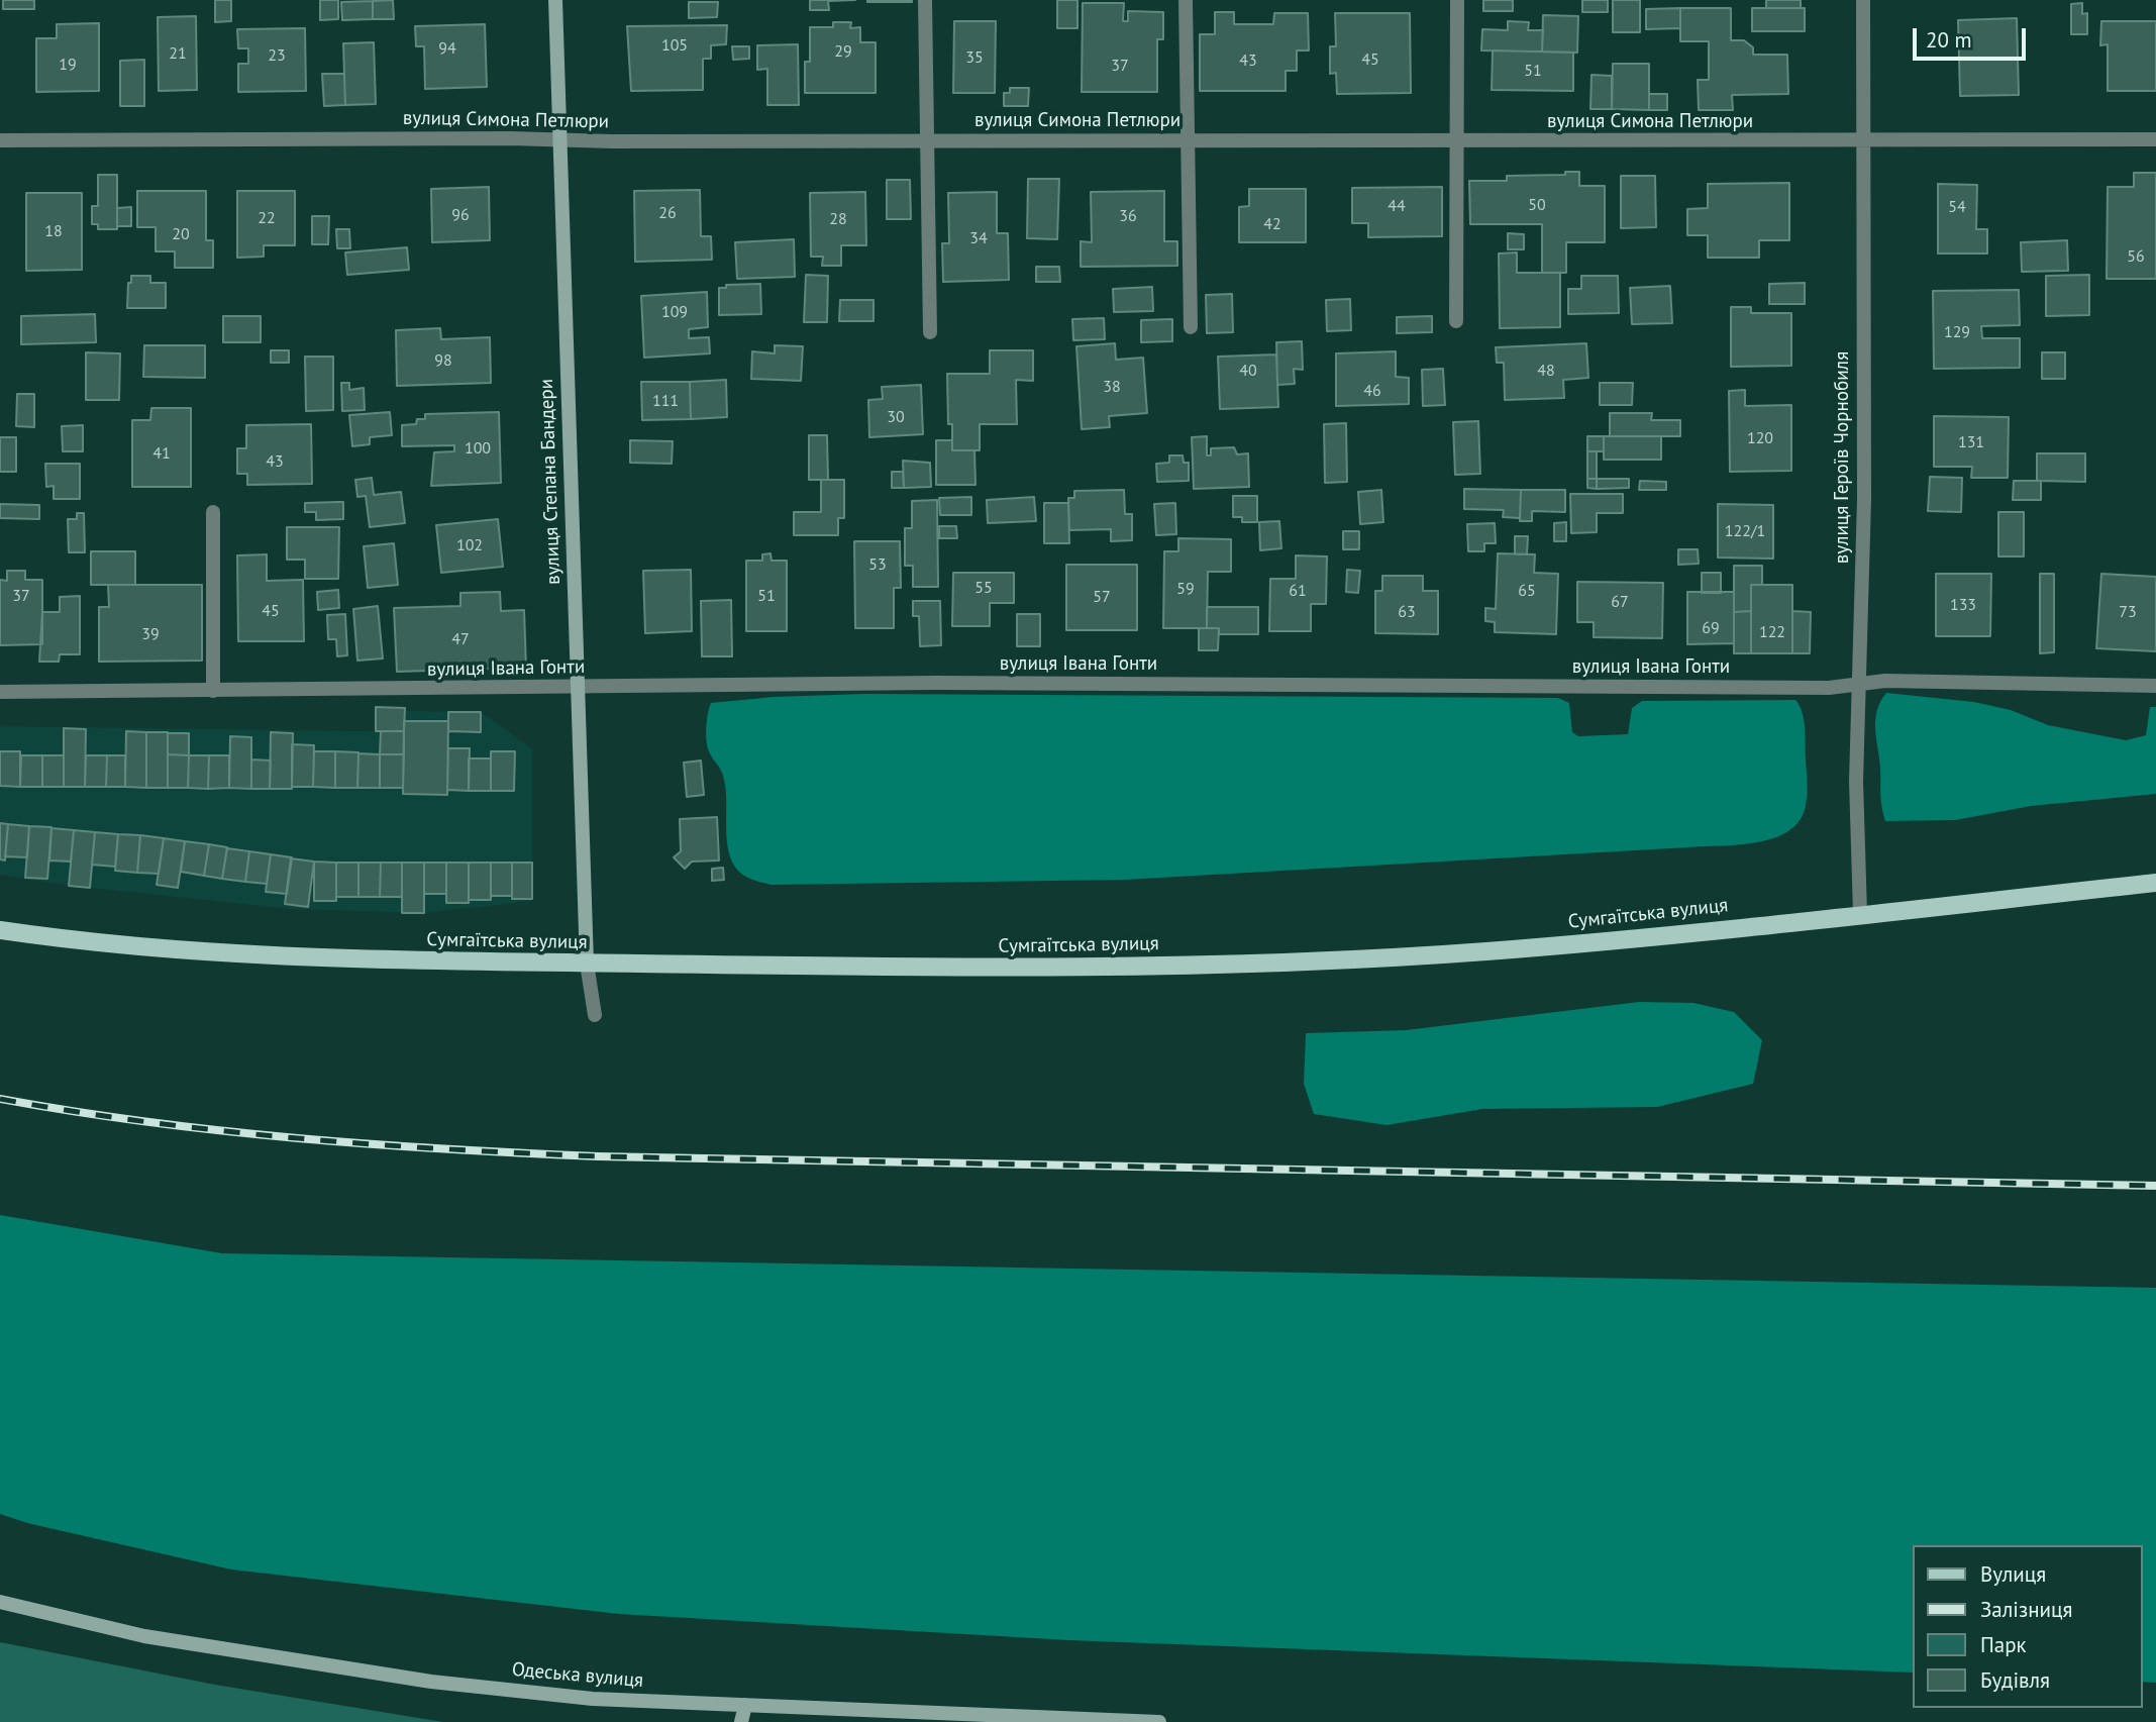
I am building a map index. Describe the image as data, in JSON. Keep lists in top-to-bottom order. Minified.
{"streets":{"main road":["вулиця Степана Бандери","Сумгаїтська вулиця","Одеська вулиця"],"street":["вулиця Симона Петлюри","вулиця Героїв Чорнобиля","вулиця Івана Гонти"]},"crossings":[["вулиця Симона Петлюри","вулиця Героїв Чорнобиля"],["вулиця Симона Петлюри","вулиця Степана Бандери"],["вулиця Героїв Чорнобиля","вулиця Івана Гонти"],["вулиця Героїв Чорнобиля","Сумгаїтська вулиця"],["вулиця Степана Бандери","вулиця Івана Гонти"],["вулиця Степана Бандери","Сумгаїтська вулиця"]],"house_numbers":["105","94","29","21","23","35","45","43","19","37","51","50","44","54","26","96","36","22","28","42","18","20","34","56","109","129","98","40","48","38","46","111","30","120","131","100","41","43","122/1","102","53","55","59","61","65","37","51","57","67","133","45","63","73","69","122","39","47"],"legend":["Вулиця","Залізниця","Парк","Будівля"],"scale_bar":"20 m"}
